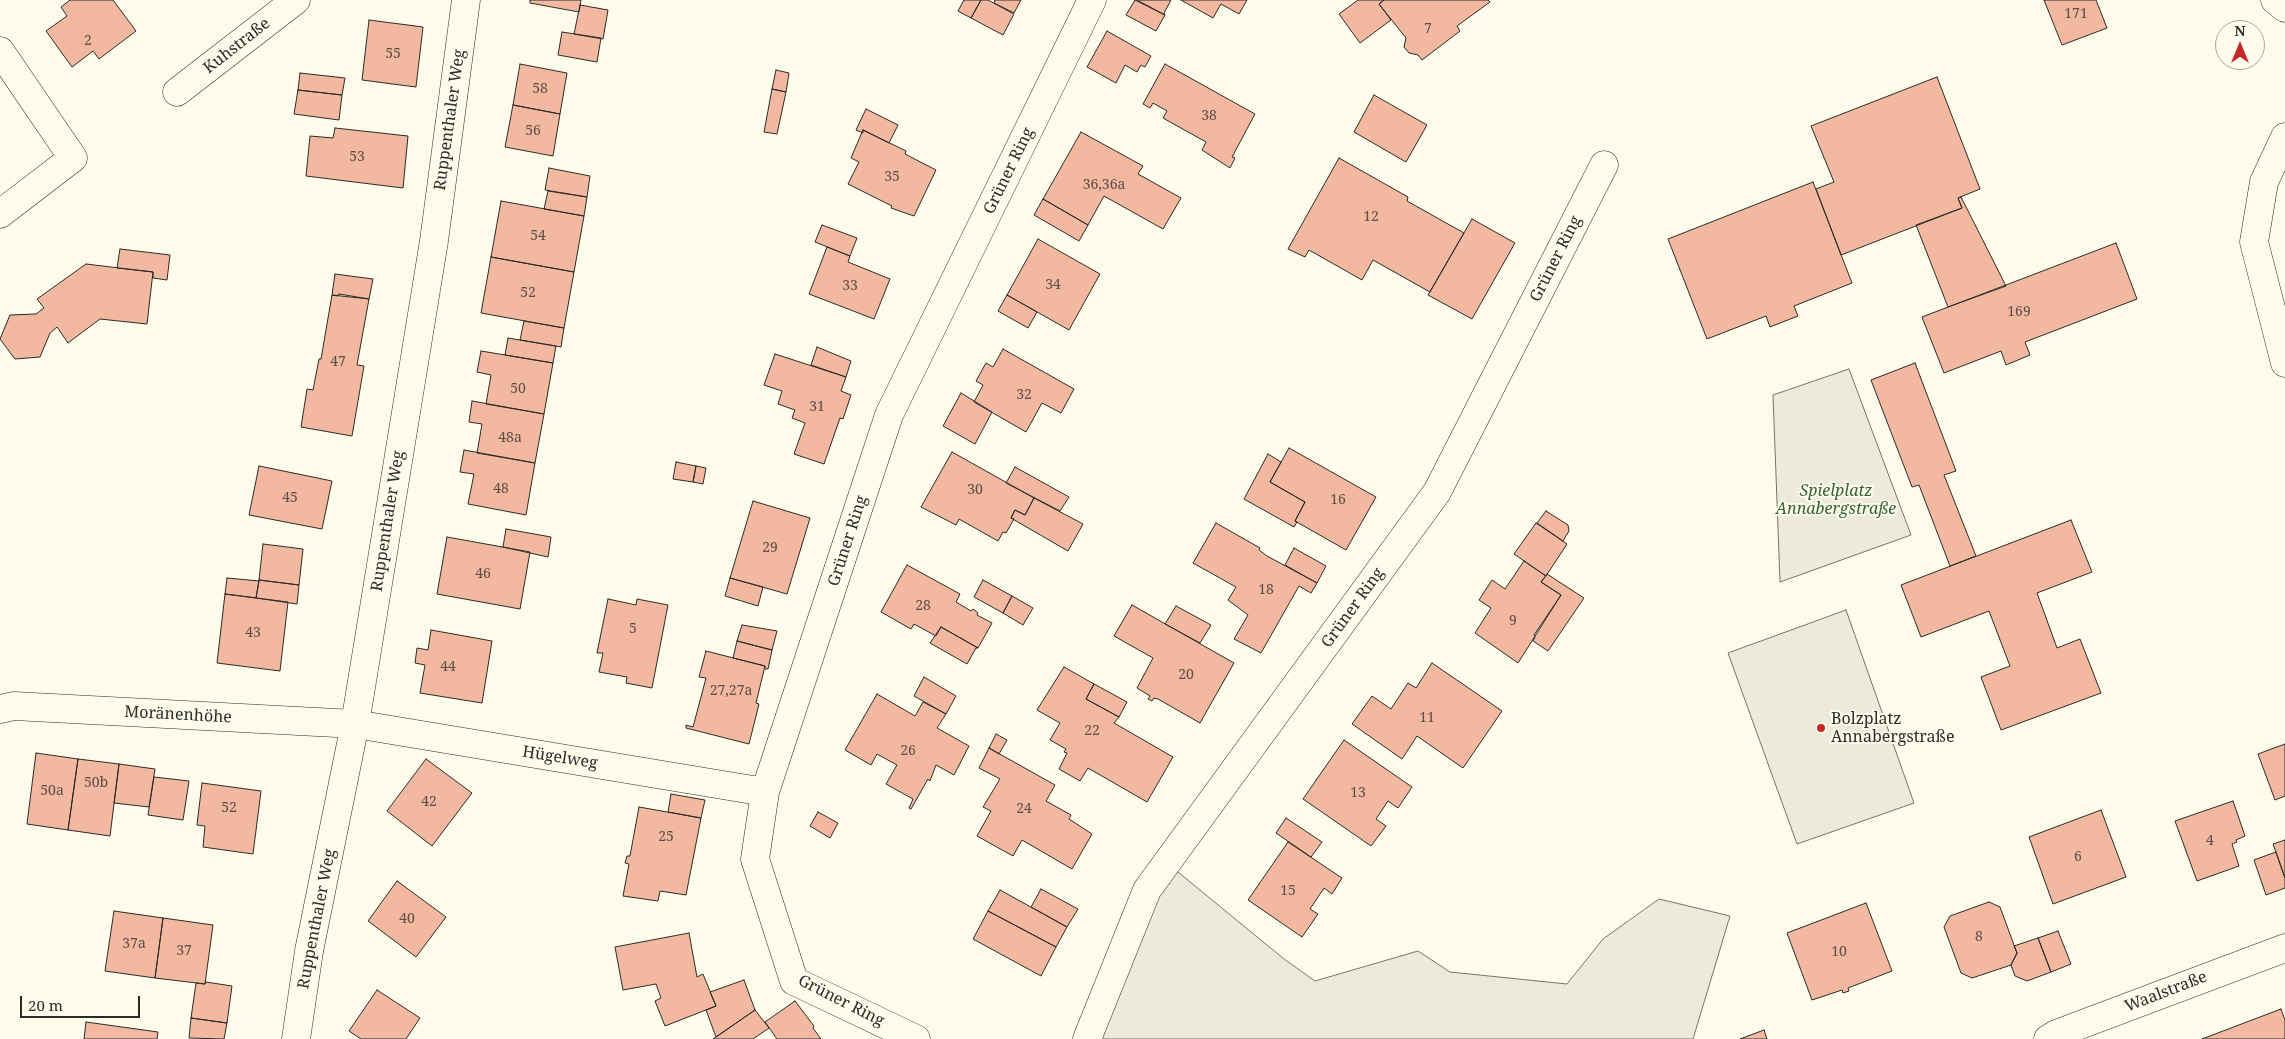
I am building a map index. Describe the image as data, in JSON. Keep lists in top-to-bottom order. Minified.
{"streets":{"street":["Kuhstraße","Ruppenthaler Weg","Grüner Ring","Moränenhöhe","Hügelweg","Waalstraße"]},"crossings":[["Ruppenthaler Weg","Moränenhöhe"],["Ruppenthaler Weg","Hügelweg"],["Grüner Ring","Hügelweg"],["Moränenhöhe","Hügelweg"]],"parks":["Spielplatz Annabergstraße"],"places":["Bolzplatz Annabergstraße"],"house_numbers":["171","7","2","55","58","38","56","53","35","36,36a","12","54","34","33","52","169","47","50","32","31","48a","48","30","45","16","29","46","18","28","9","5","43","44","20","27,27a","11","22","26","50b","50a","13","42","52","24","25","4","6","15","40","8","37a","37","10"],"scale_bar":"20 m","north":"top"}
